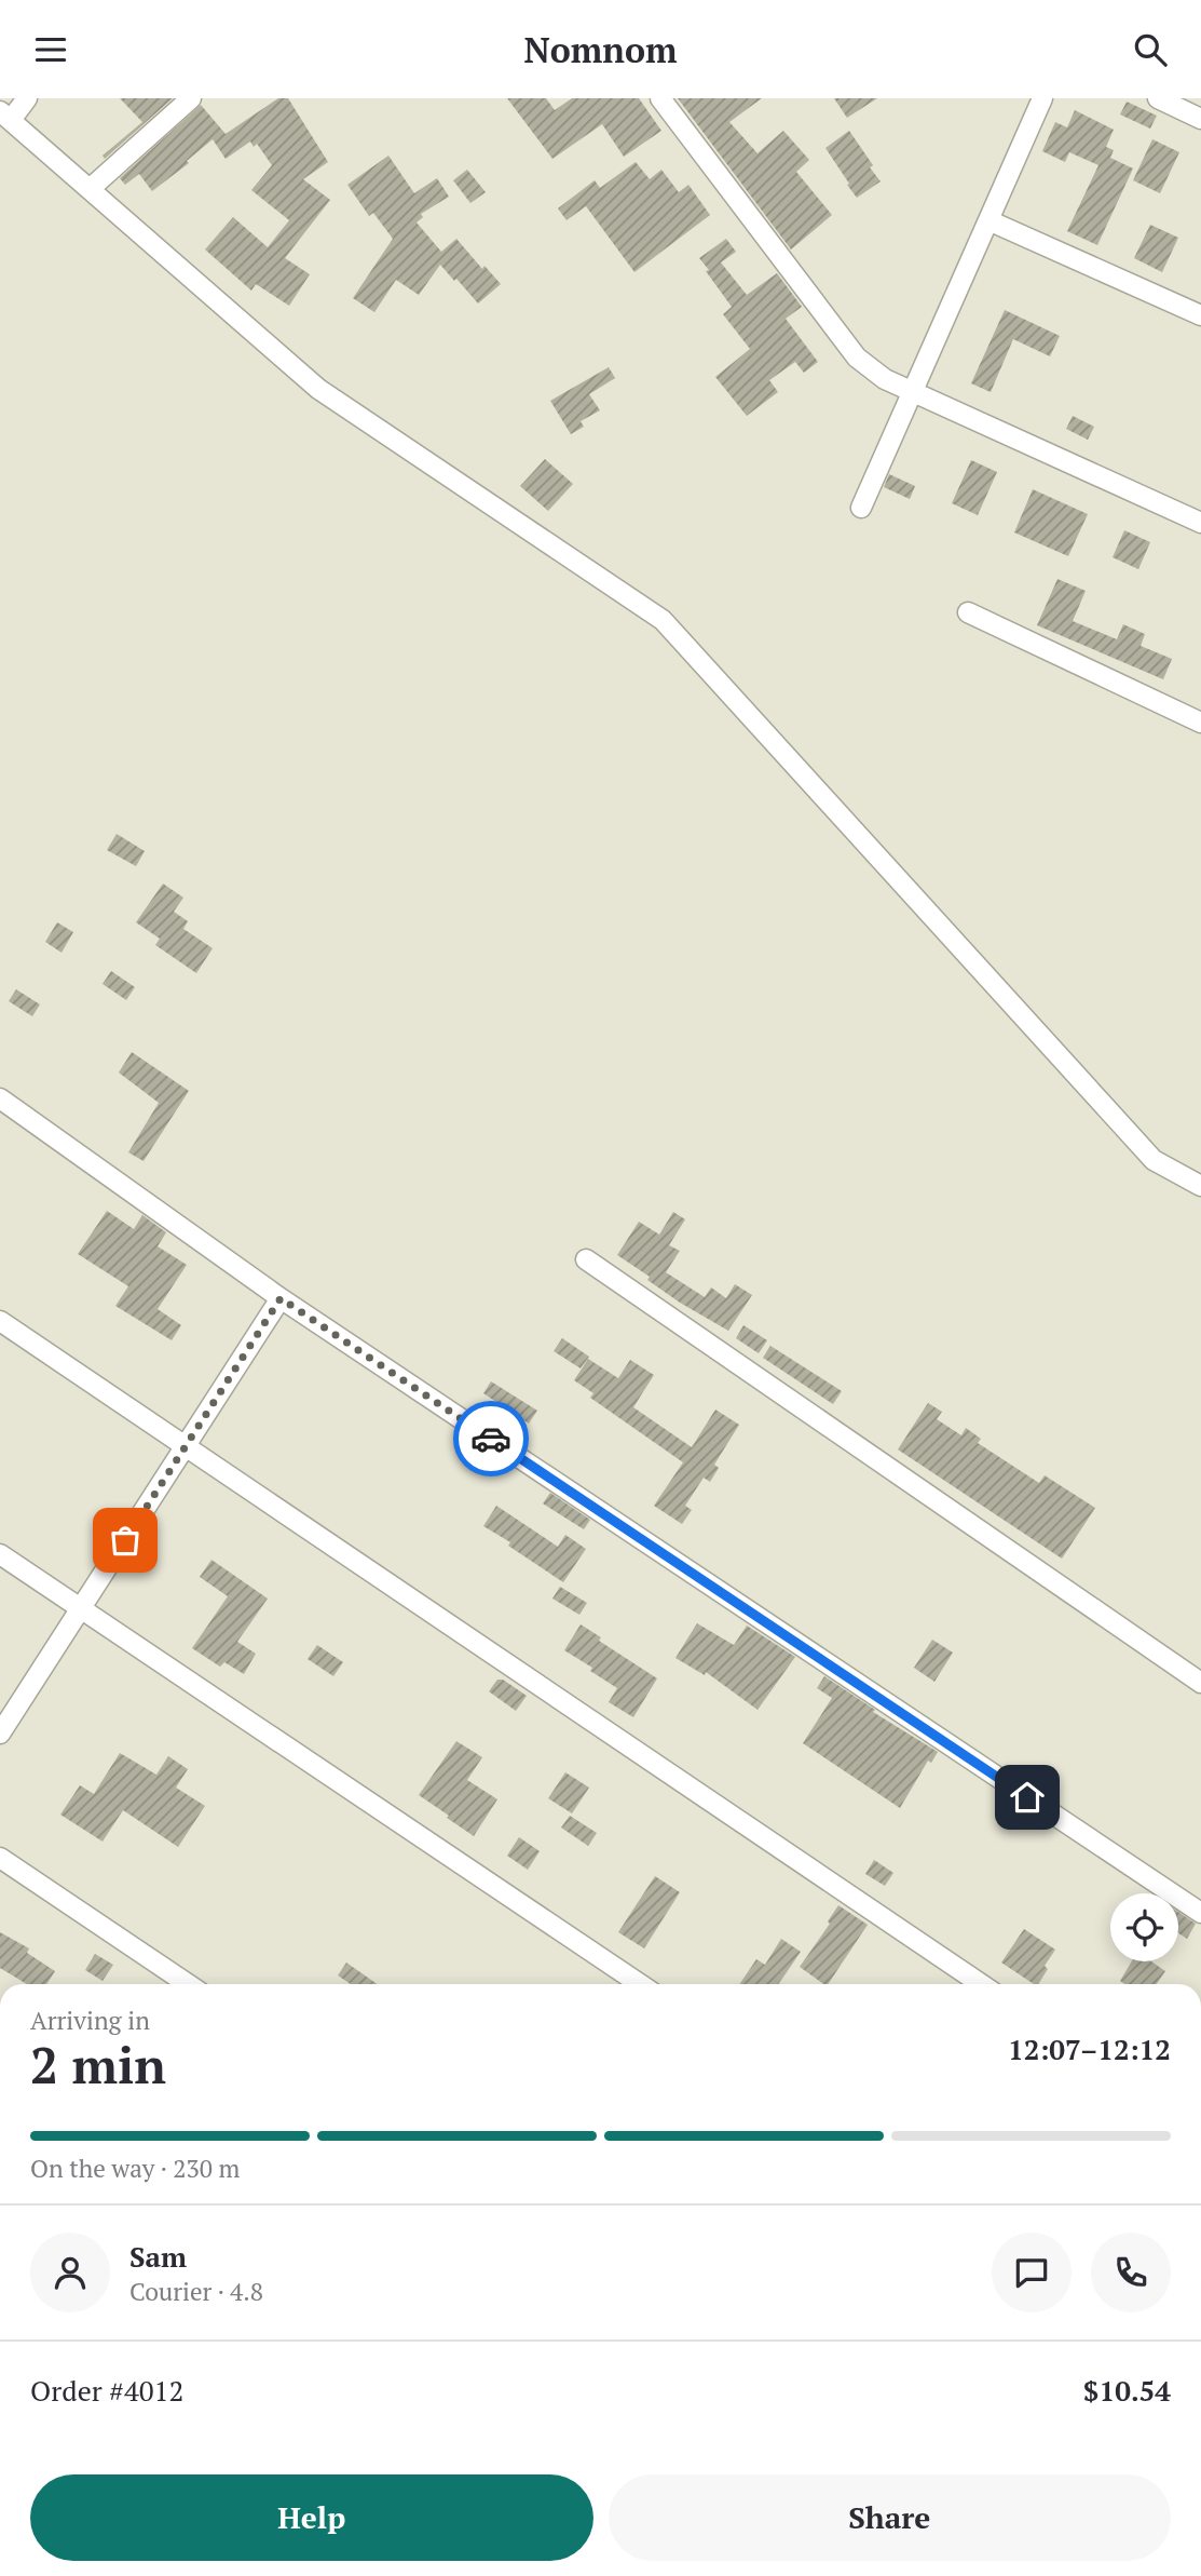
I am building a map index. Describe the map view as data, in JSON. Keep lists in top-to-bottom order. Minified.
{"page":{"header":"Nomnom","heading":["2 min","Arriving in","12:07–12:12"],"panel":["Sam","Courier · 4.8","Order #4012","$10.54"],"bar":"On the way · 230 m","buttons":["Help","Share"]}}
